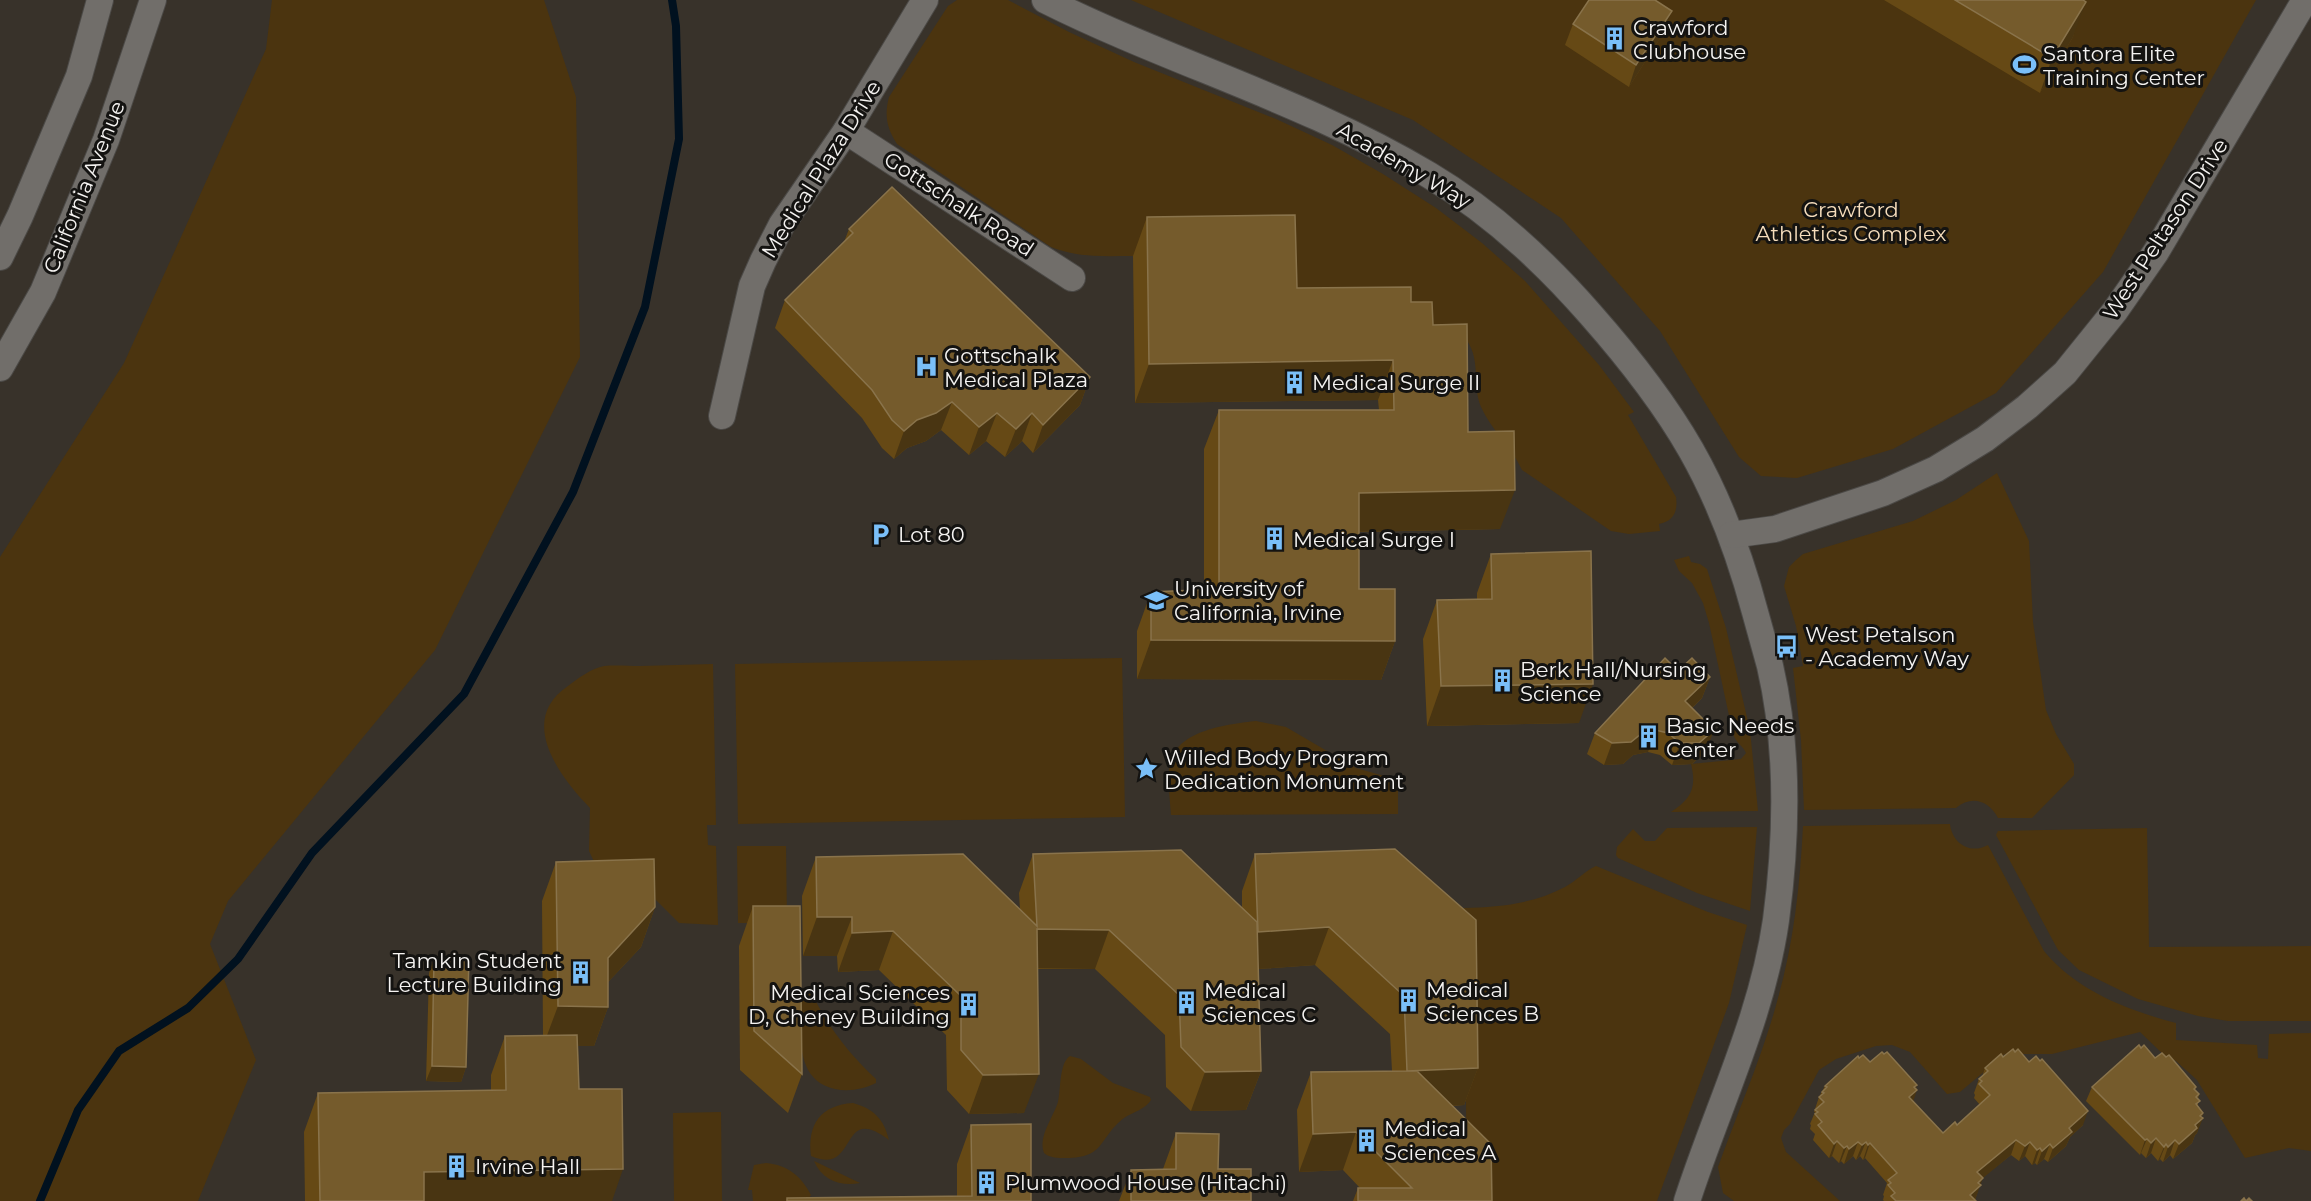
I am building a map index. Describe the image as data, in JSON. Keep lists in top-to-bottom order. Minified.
{"streets":{"street":["Academy Way","Medical Plaza Drive","California Avenue","Gottschalk Road","West Peltason Drive"]},"crossings":[["Academy Way","West Peltason Drive"],["Medical Plaza Drive","Gottschalk Road"]],"parks":["Crawford Athletics Complex"],"places":{"building":["Crawford Clubhouse","Medical Surge II","Medical Surge I","Berk Hall/Nursing Science","Basic Needs Center","Tamkin Student Lecture Building","Medical Sciences B","Medical Sciences C","Medical Sciences D, Cheney Building","Medical Sciences A","Irvine Hall","Plumwood House (Hitachi)"],"sports":["Santora Elite Training Center"],"hospital":["Gottschalk Medical Plaza"],"parking":["Lot 80"],"school or university":["University of California, Irvine"],"bus stop":["West Petalson - Academy Way"],"place":["Willed Body Program Dedication Monument"]}}
